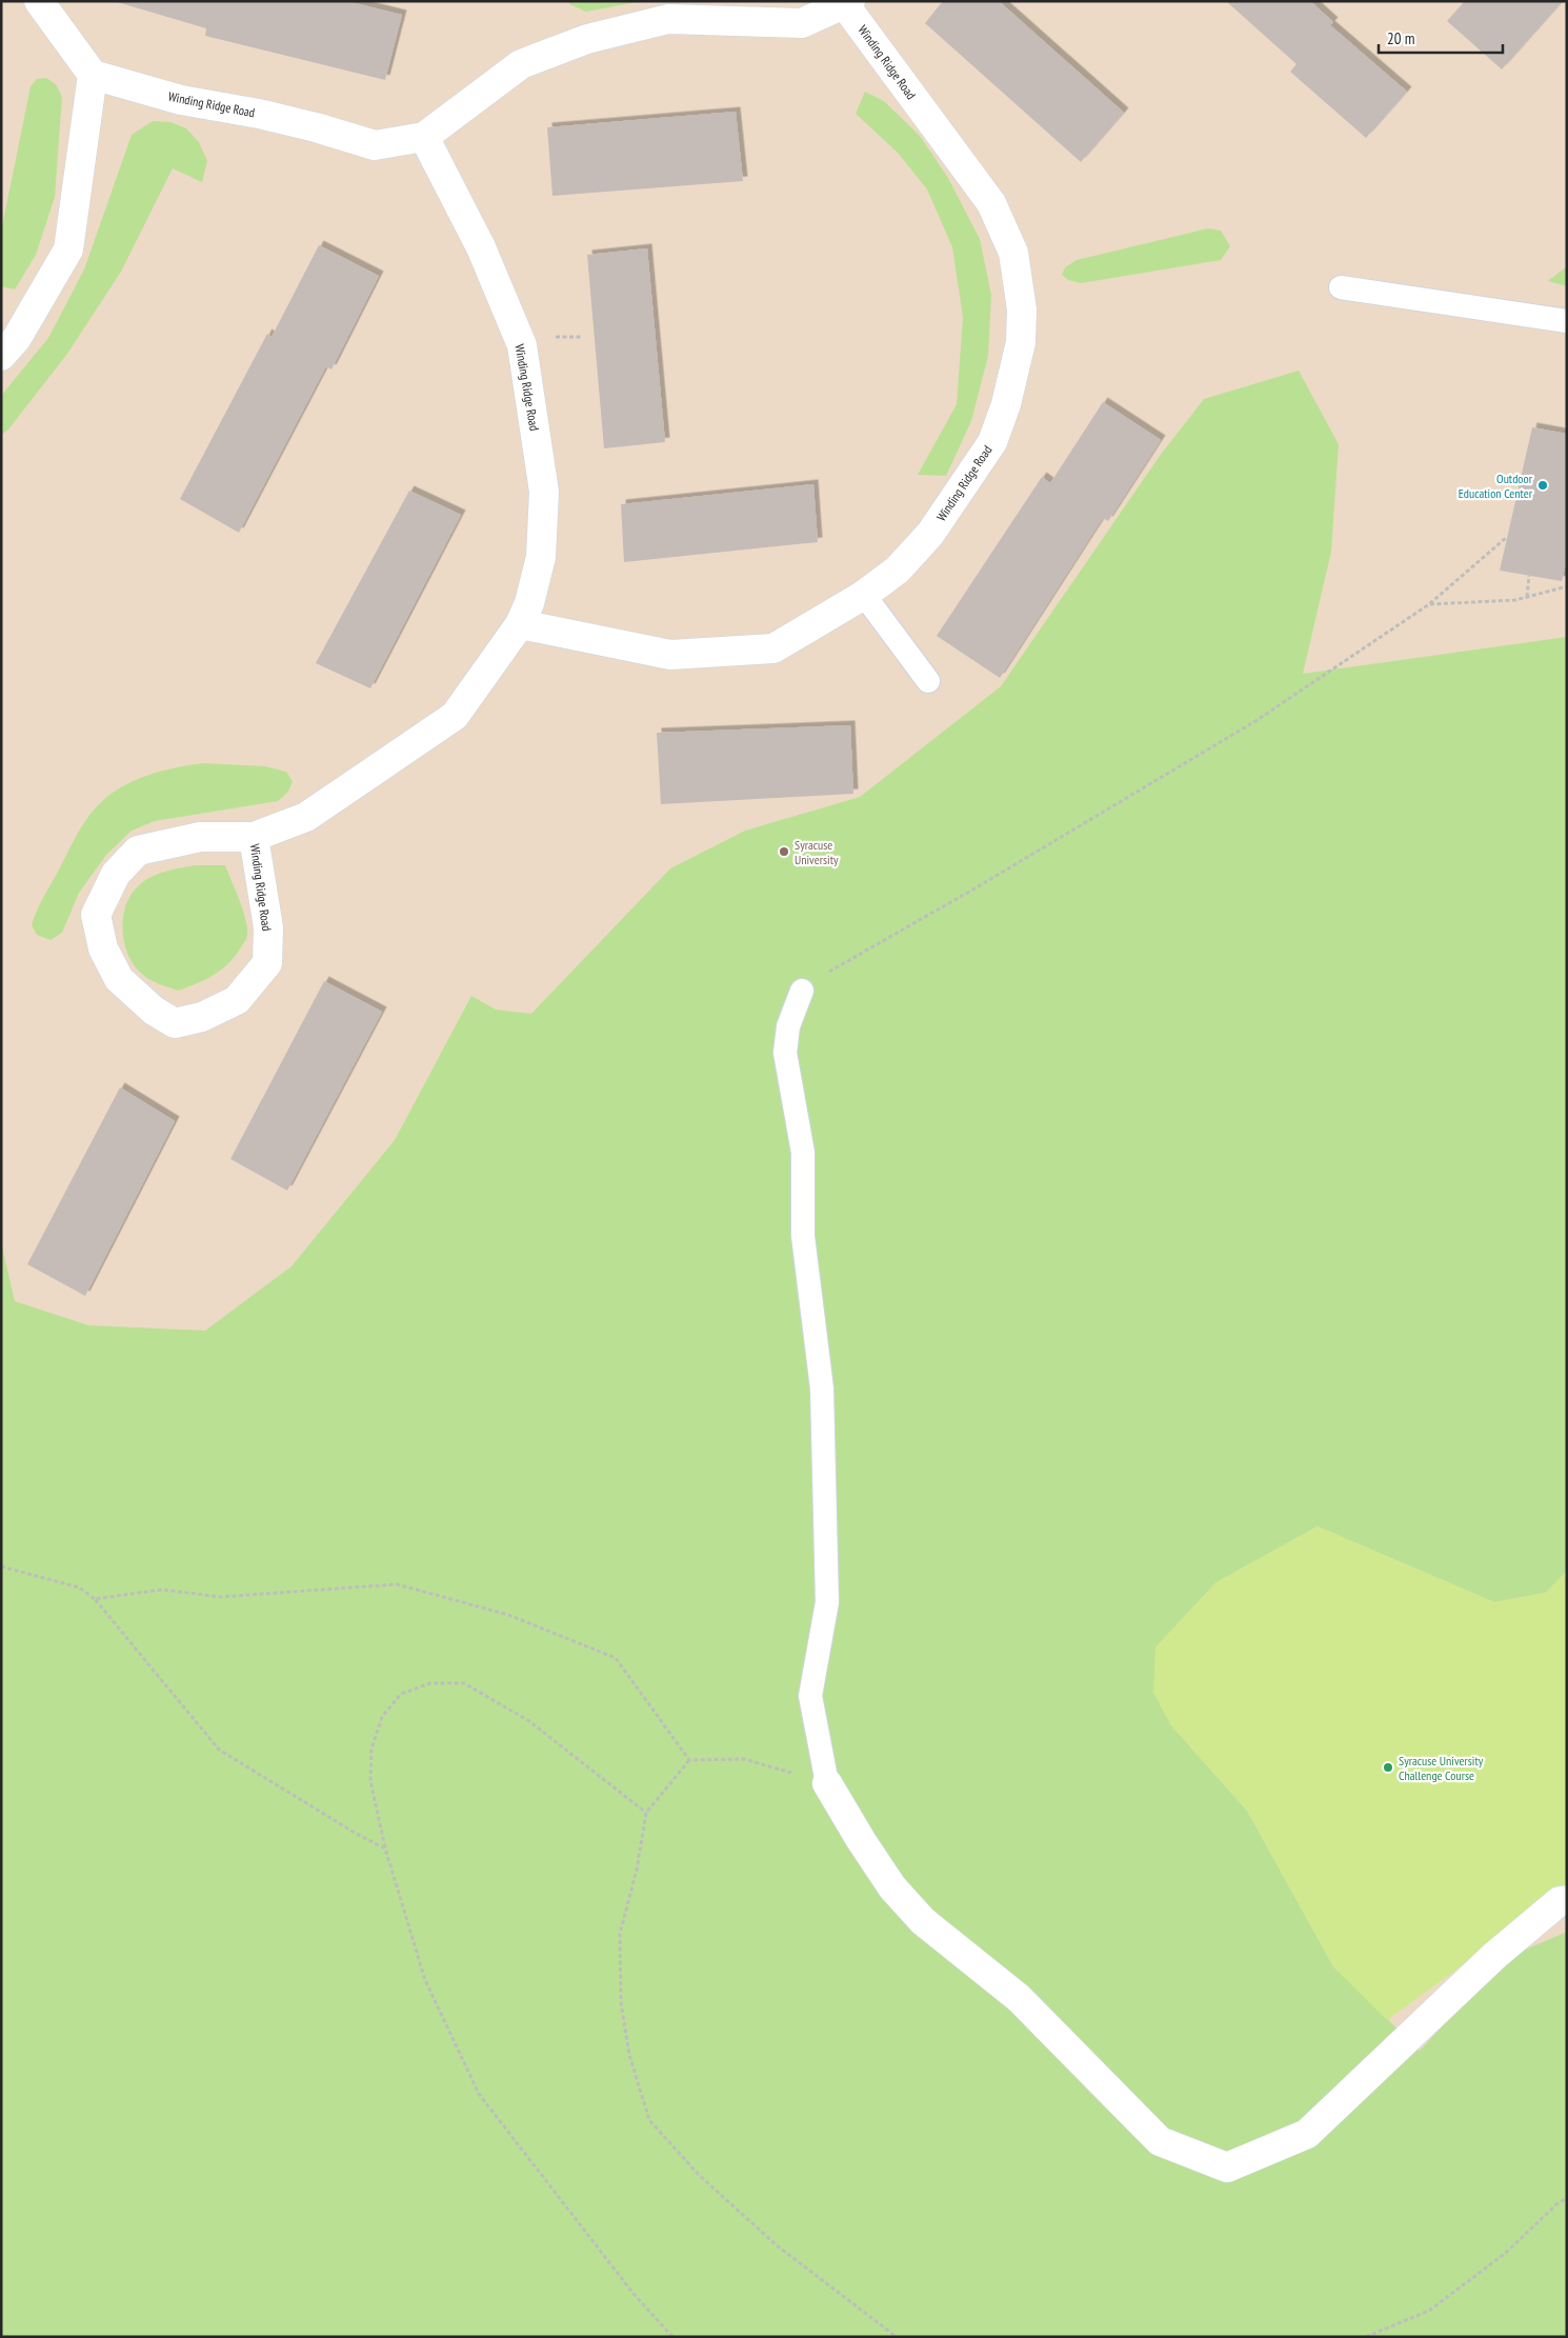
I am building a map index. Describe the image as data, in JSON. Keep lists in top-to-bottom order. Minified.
{"streets":{"street":["Winding Ridge Road"]},"places":["Outdoor Education Center","Syracuse University","Syracuse University Challenge Course"],"scale_bar":"20 m"}
